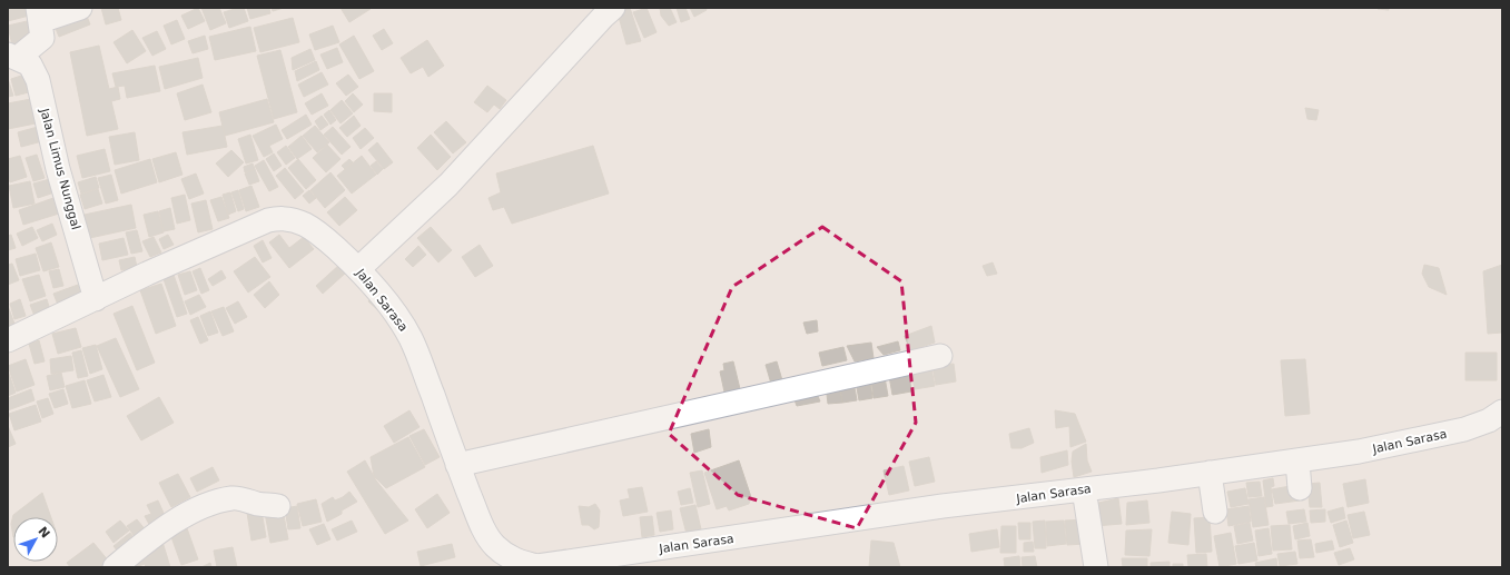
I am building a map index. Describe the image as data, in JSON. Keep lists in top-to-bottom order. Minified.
{"streets":{"street":["Jalan Limus Nunggal","Jalan Sarasa"]},"crossings":[["Jalan Limus Nunggal","Jalan Sarasa"]],"north":"top right"}
